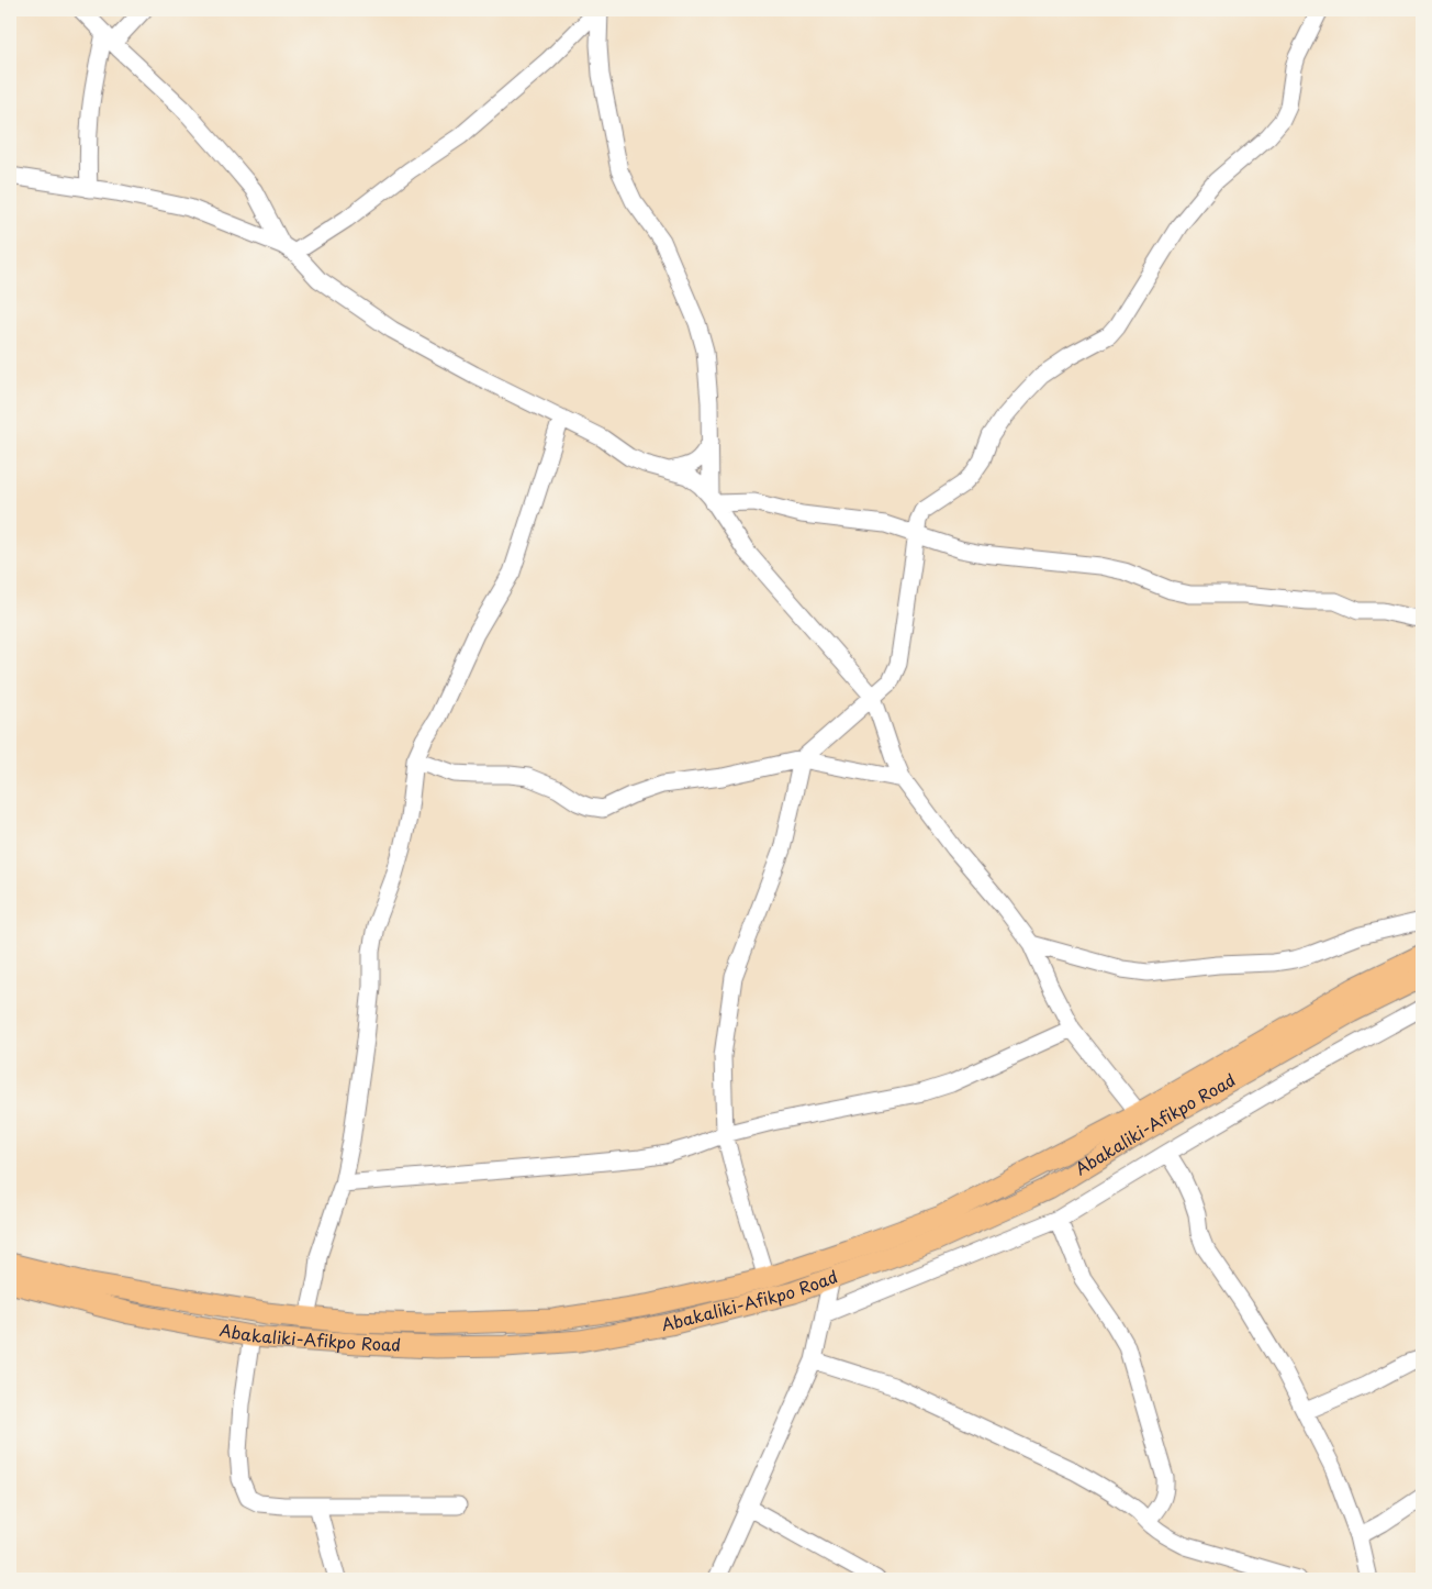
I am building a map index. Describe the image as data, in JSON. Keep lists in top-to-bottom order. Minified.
{"streets":{"main road":["Abakaliki-Afikpo Road"]}}
